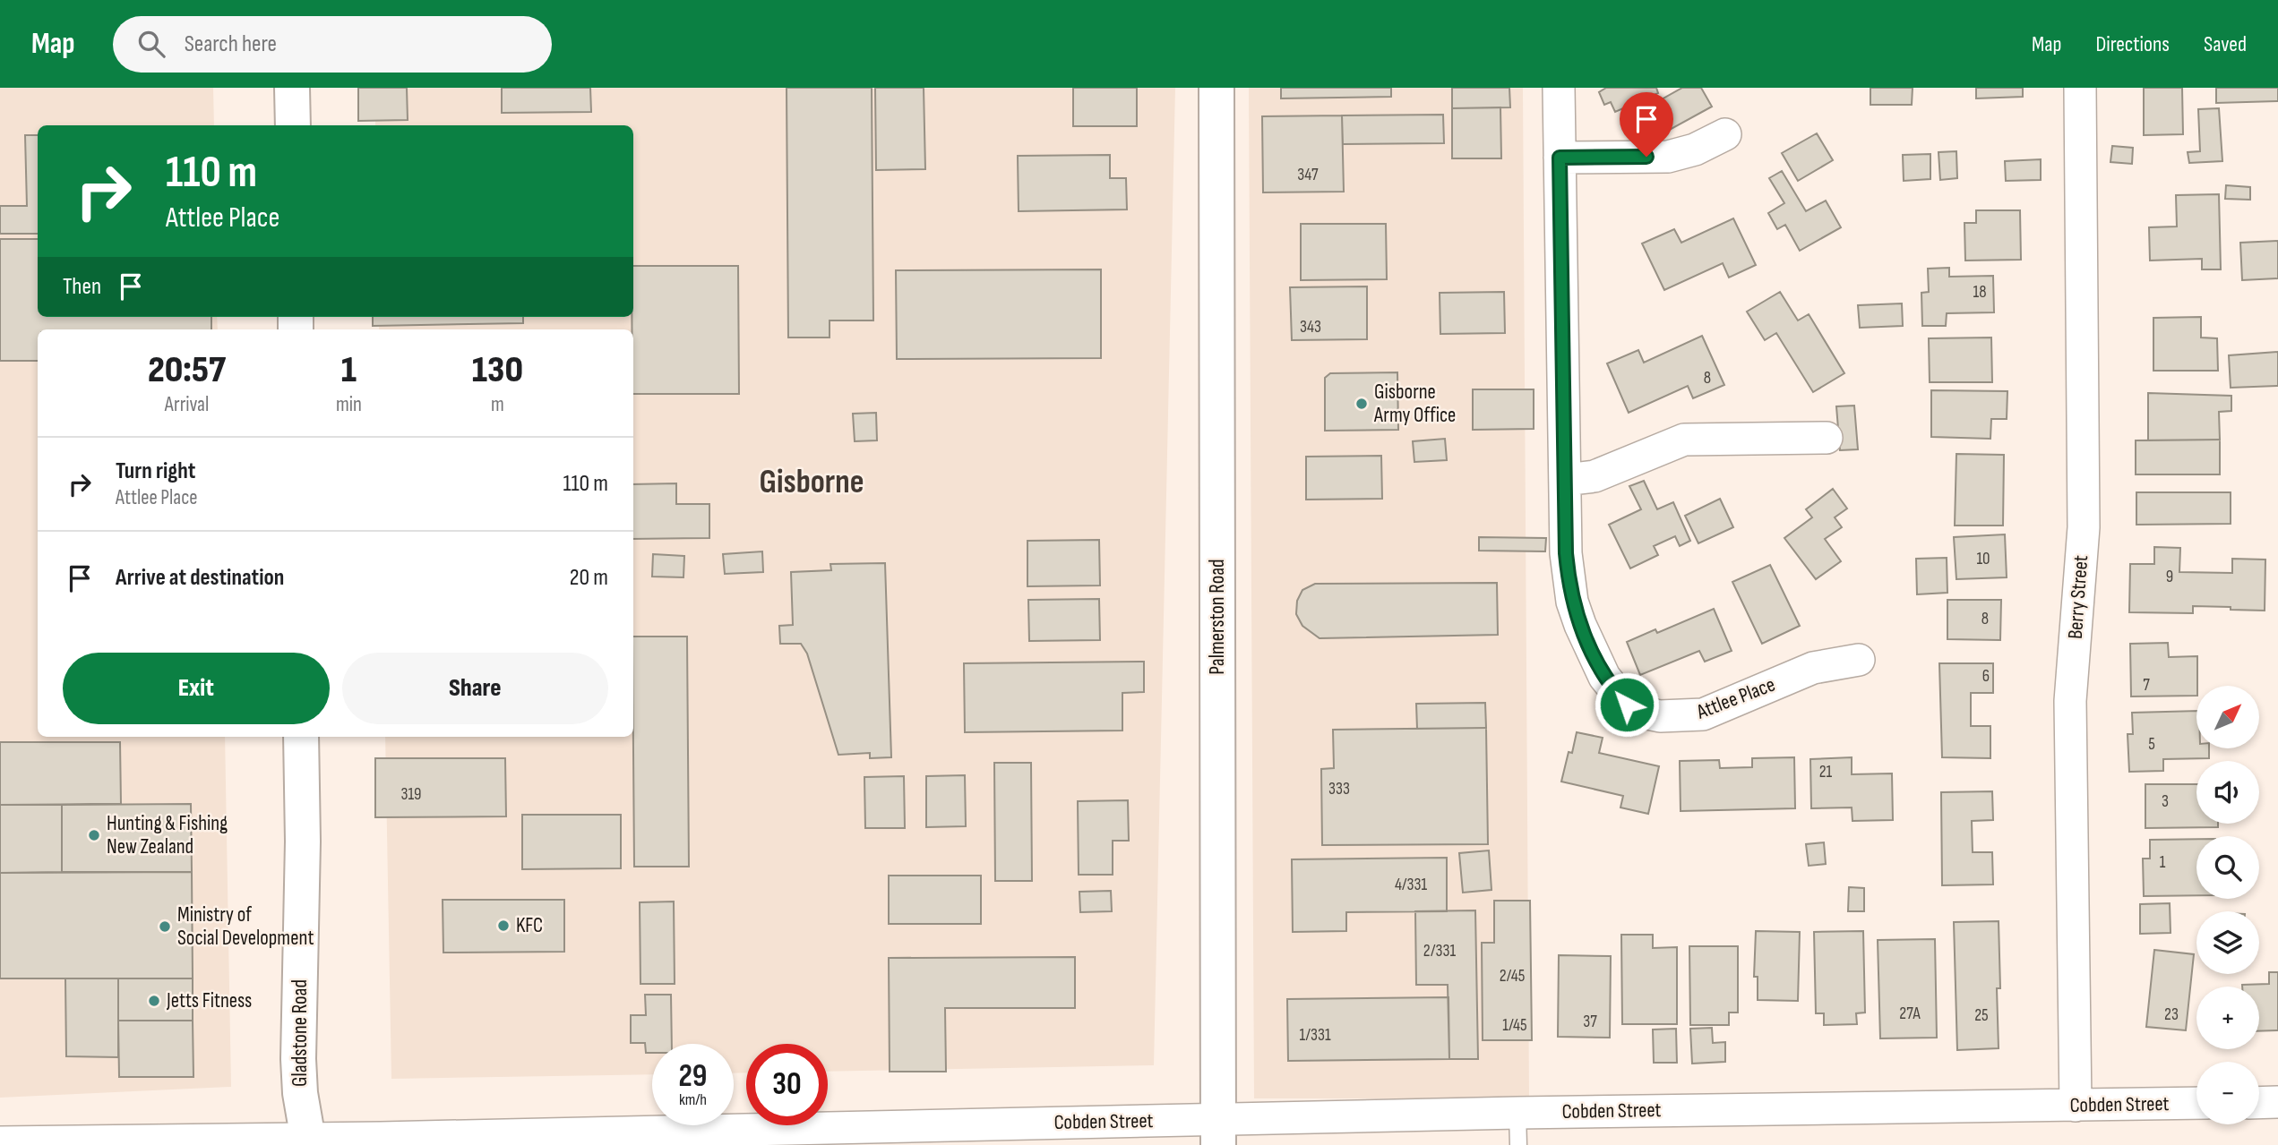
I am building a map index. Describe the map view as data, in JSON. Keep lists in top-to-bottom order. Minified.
{"streets":{"street":["Berry Street","Palmerston Road","Attlee Place","Gladstone Road","Cobden Street"]},"crossings":[["Berry Street","Cobden Street"],["Palmerston Road","Cobden Street"],["Gladstone Road","Cobden Street"]],"districts":["Gisborne"],"places":["Gisborne Army Office","Hunting & Fishing New Zealand","KFC","Ministry of Social Development","Jetts Fitness"],"house_numbers":["347","18","343","8","10","9","8","6","7","5","21","333","319","3","1","4/331","2/331","2/45","27A","23","25","37","1/45","1/331"],"north":"top right","page":{"header":"Map","search":"Search here","nav":["Map","Directions","Saved"],"turn":["110 m","Attlee Place"],"then":"Then","eta":["20:57","Arrival","1","min","130","m"],"list":[{"name":"Turn right","note":"Attlee Place","value":"110 m"},{"name":"Arrive at destination","value":"20 m"}],"buttons":["Exit","Share"],"map_buttons":["+","−"],"speed":"29 km/h","limit":"30"}}
